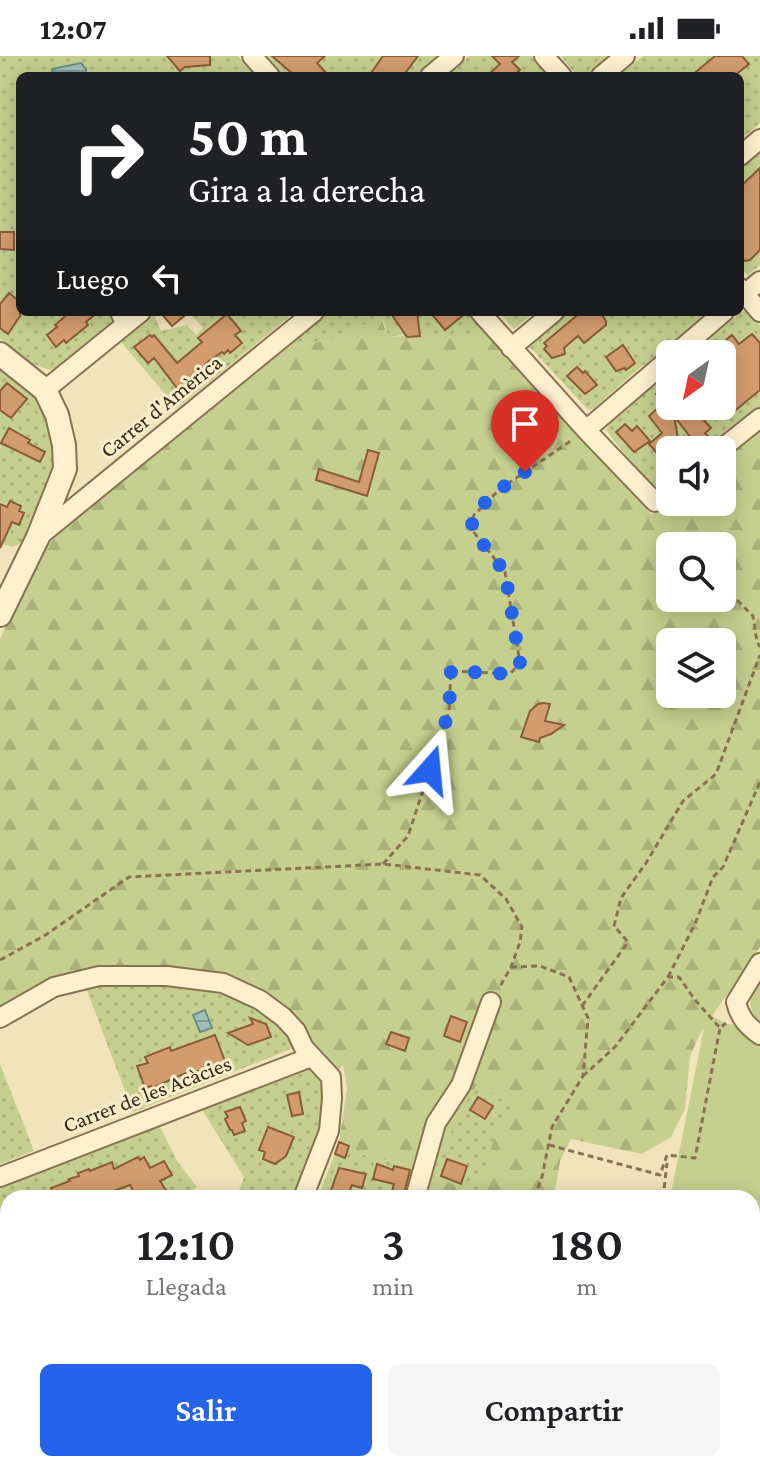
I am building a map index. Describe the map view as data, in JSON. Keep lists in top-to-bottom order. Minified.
{"streets":{"street":["Carrer d'Amèrica","Carrer de les Acàcies"]},"north":"bottom left","page":{"status":"12:07","turn":["50 m","Gira a la derecha"],"then":"Luego","eta":["12:10","Llegada","3","min","180","m"],"buttons":["Salir","Compartir"]}}
